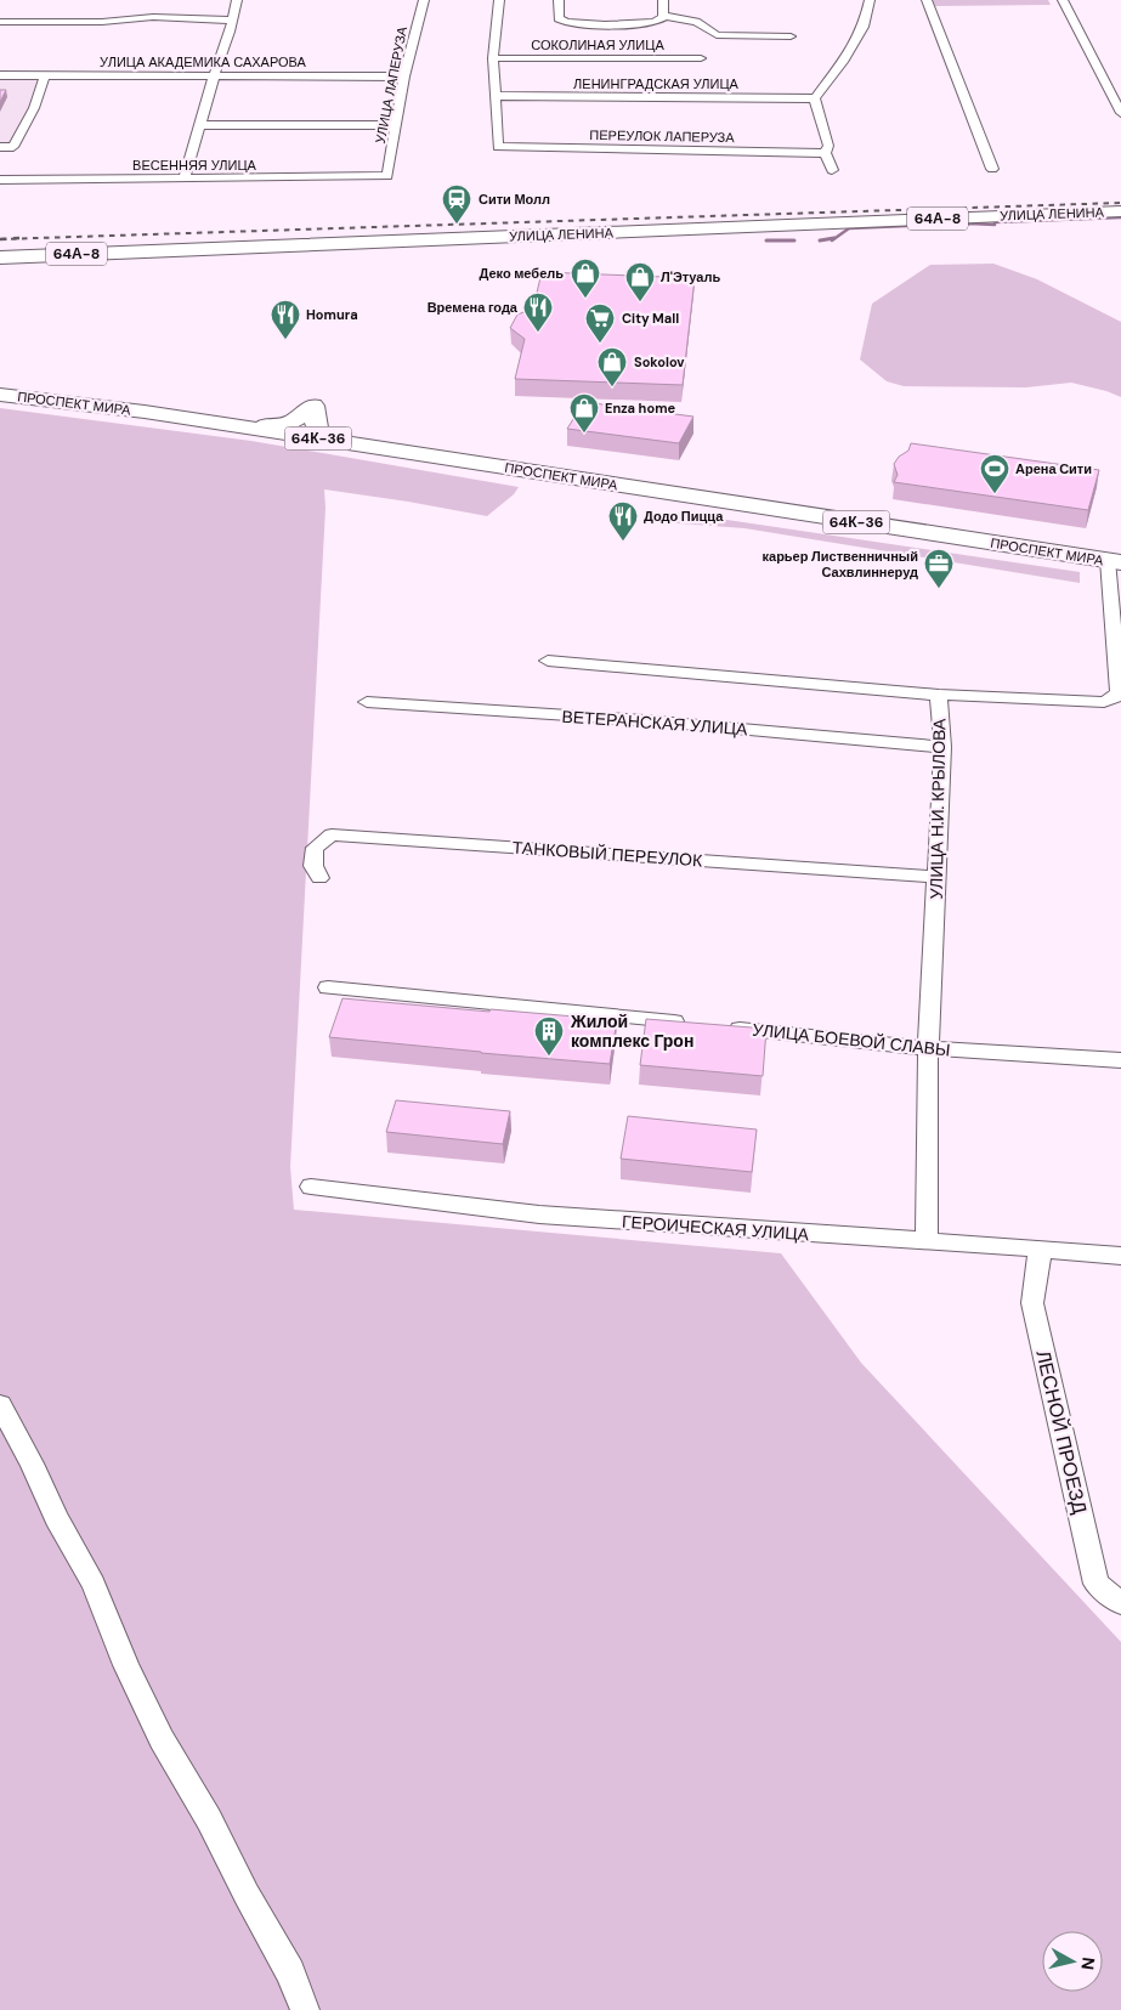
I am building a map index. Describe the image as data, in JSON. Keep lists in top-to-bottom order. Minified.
{"streets":{"main road":["УЛИЦА ЛЕНИНА","64А-8","ПРОСПЕКТ МИРА","64К-36"],"street":["СОКОЛИНАЯ УЛИЦА","УЛИЦА АКАДЕМИКА САХАРОВА","ЛЕНИНГРАДСКАЯ УЛИЦА","УЛИЦА ЛАПЕРУЗА","ПЕРЕУЛОК ЛАПЕРУЗА","ВЕСЕННЯЯ УЛИЦА","ВЕТЕРАНСКАЯ УЛИЦА","УЛИЦА Н.И. КРЫЛОВА","ТАНКОВЫЙ ПЕРЕУЛОК","УЛИЦА БОЕВОЙ СЛАВЫ","ГЕРОИЧЕСКАЯ УЛИЦА","ЛЕСНОЙ ПРОЕЗД"]},"crossings":[["УЛИЦА АКАДЕМИКА САХАРОВА","УЛИЦА ЛАПЕРУЗА"],["ЛЕНИНГРАДСКАЯ УЛИЦА","ПЕРЕУЛОК ЛАПЕРУЗА"],["УЛИЦА ЛАПЕРУЗА","ВЕСЕННЯЯ УЛИЦА"],["ПРОСПЕКТ МИРА","УЛИЦА Н.И. КРЫЛОВА"],["ВЕТЕРАНСКАЯ УЛИЦА","УЛИЦА Н.И. КРЫЛОВА"],["УЛИЦА Н.И. КРЫЛОВА","ТАНКОВЫЙ ПЕРЕУЛОК"],["УЛИЦА Н.И. КРЫЛОВА","УЛИЦА БОЕВОЙ СЛАВЫ"],["УЛИЦА Н.И. КРЫЛОВА","ГЕРОИЧЕСКАЯ УЛИЦА"],["ГЕРОИЧЕСКАЯ УЛИЦА","ЛЕСНОЙ ПРОЕЗД"]],"places":{"station":["Сити Молл"],"shop":["Деко мебель","Л'Этуаль","Sokolov","Enza home"],"restaurant":["Времена года","Homura","Додо Пицца"],"supermarket":["City Mall"],"sports":["Арена Сити"],"office":["карьер Лиственничный Сахвлиннеруд"],"building":["Жилой комплекс Грон"]},"north":"right"}
